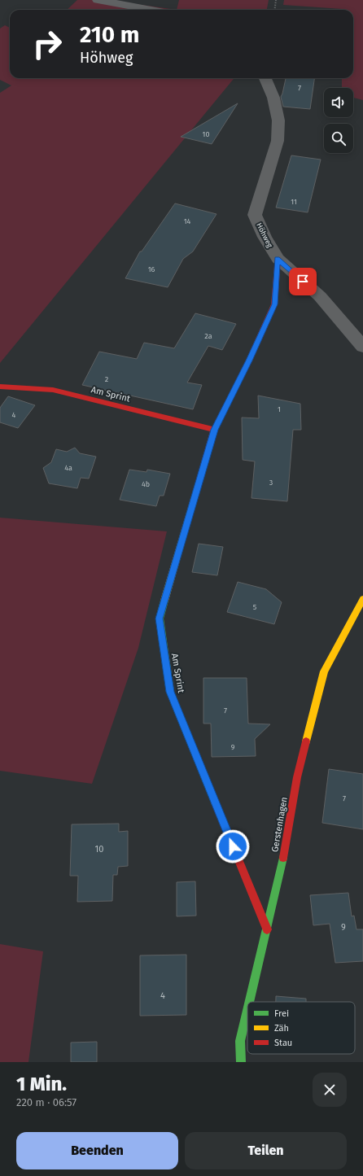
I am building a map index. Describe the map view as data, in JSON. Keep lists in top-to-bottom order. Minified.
{"streets":{"street":["Höhweg","Am Sprint","Gerstenhagen"]},"crossings":[["Höhweg","Am Sprint"],["Am Sprint","Gerstenhagen"]],"house_numbers":["7","10","11","14","16","2a","2","1","4","4a","3","4b","5","7","9","7","10","9","4"],"legend":["Frei","Zäh","Stau"],"page":{"turn":["210 m","Höhweg"],"heading":["1 Min.","220 m · 06:57"],"buttons":["Beenden","Teilen"]}}
